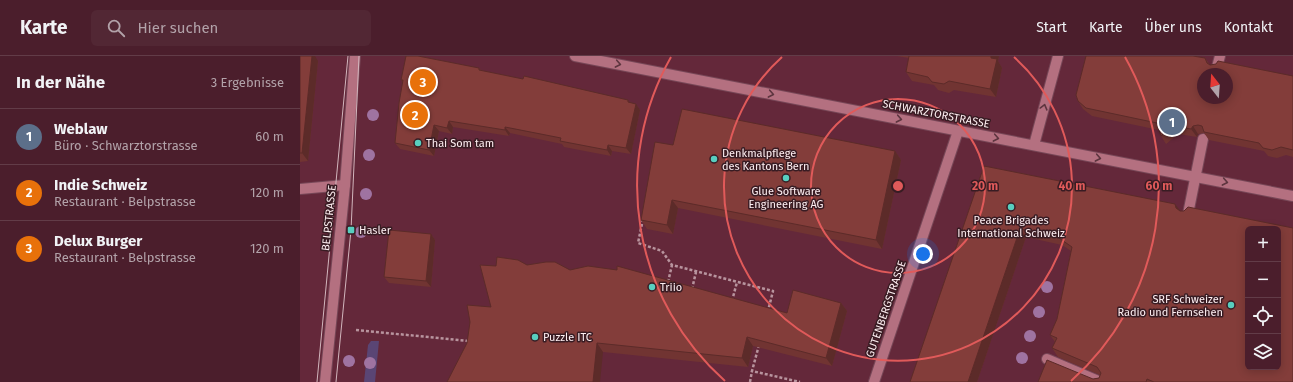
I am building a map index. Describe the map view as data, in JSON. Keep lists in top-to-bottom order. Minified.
{"streets":{"street":["SCHWARZTORSTRASSE","BELPSTRASSE","GUTENBERGSTRASSE"]},"crossings":[["SCHWARZTORSTRASSE","GUTENBERGSTRASSE"]],"one_way":["SCHWARZTORSTRASSE"],"places":{"other":["Thai Som tam","Denkmalpflege des Kantons Bern","Glue Software Engineering AG","Peace Brigades International Schweiz","Triio","SRF Schweizer Radio und Fernsehen","Puzzle ITC"],"transit":["Hasler"]},"north":"top","page":{"header":"Karte","search":"Hier suchen","nav":["Start","Karte","Über uns","Kontakt"],"heading":["In der Nähe","3 Ergebnisse"],"pins":["3","2","1"],"list":[{"mark":"1","name":"Weblaw","note":"Büro · Schwarztorstrasse","value":"60 m"},{"mark":"2","name":"Indie Schweiz","note":"Restaurant · Belpstrasse","value":"120 m"},{"mark":"3","name":"Delux Burger","note":"Restaurant · Belpstrasse","value":"120 m"}],"map_buttons":["+","−"]},"rings":["20 m","40 m","60 m"]}
